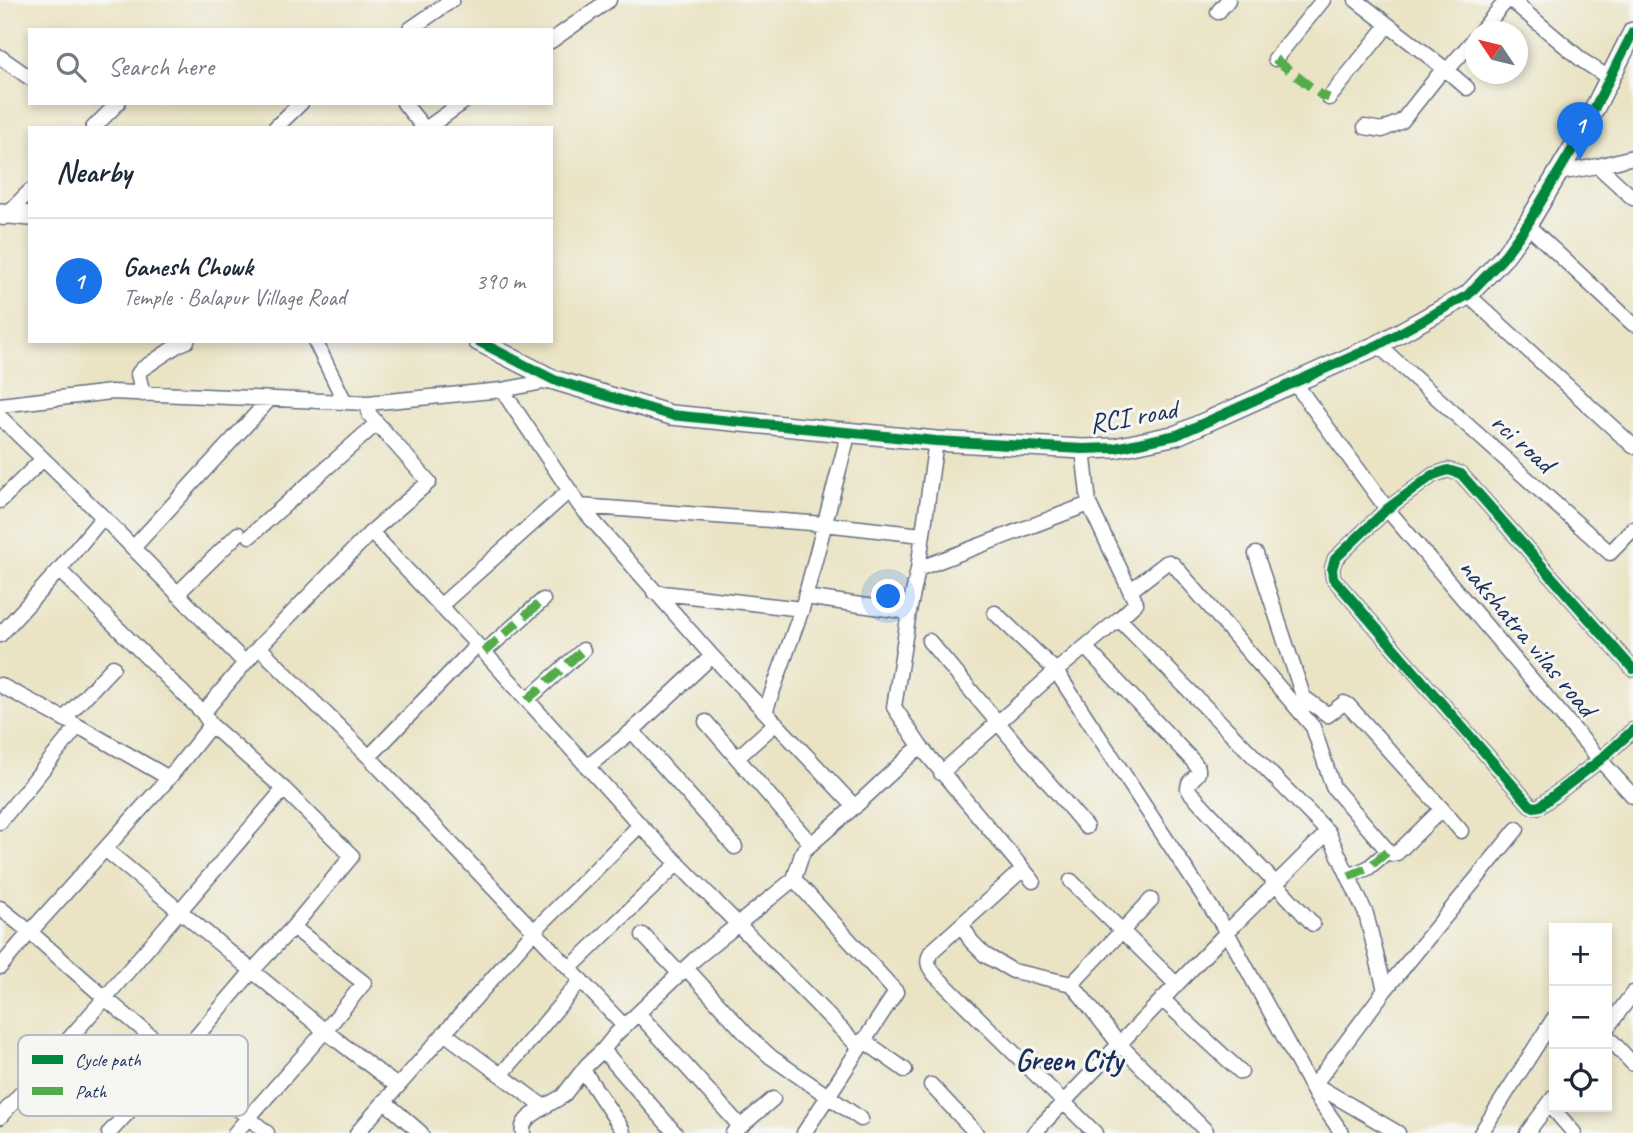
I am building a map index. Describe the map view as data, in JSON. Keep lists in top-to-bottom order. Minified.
{"streets":{"street":["RCI road","rci road","nakshatra vilas road"]},"crossings":[["RCI road","rci road"]],"districts":["Green City"],"legend":["Cycle path","Path"],"north":"top left","page":{"search":"Search here","pins":"1","heading":"Nearby","list":[{"mark":"1","name":"Ganesh Chowk","note":"Temple · Balapur Village Road","value":"390 m"}],"map_buttons":["+","−"]}}
